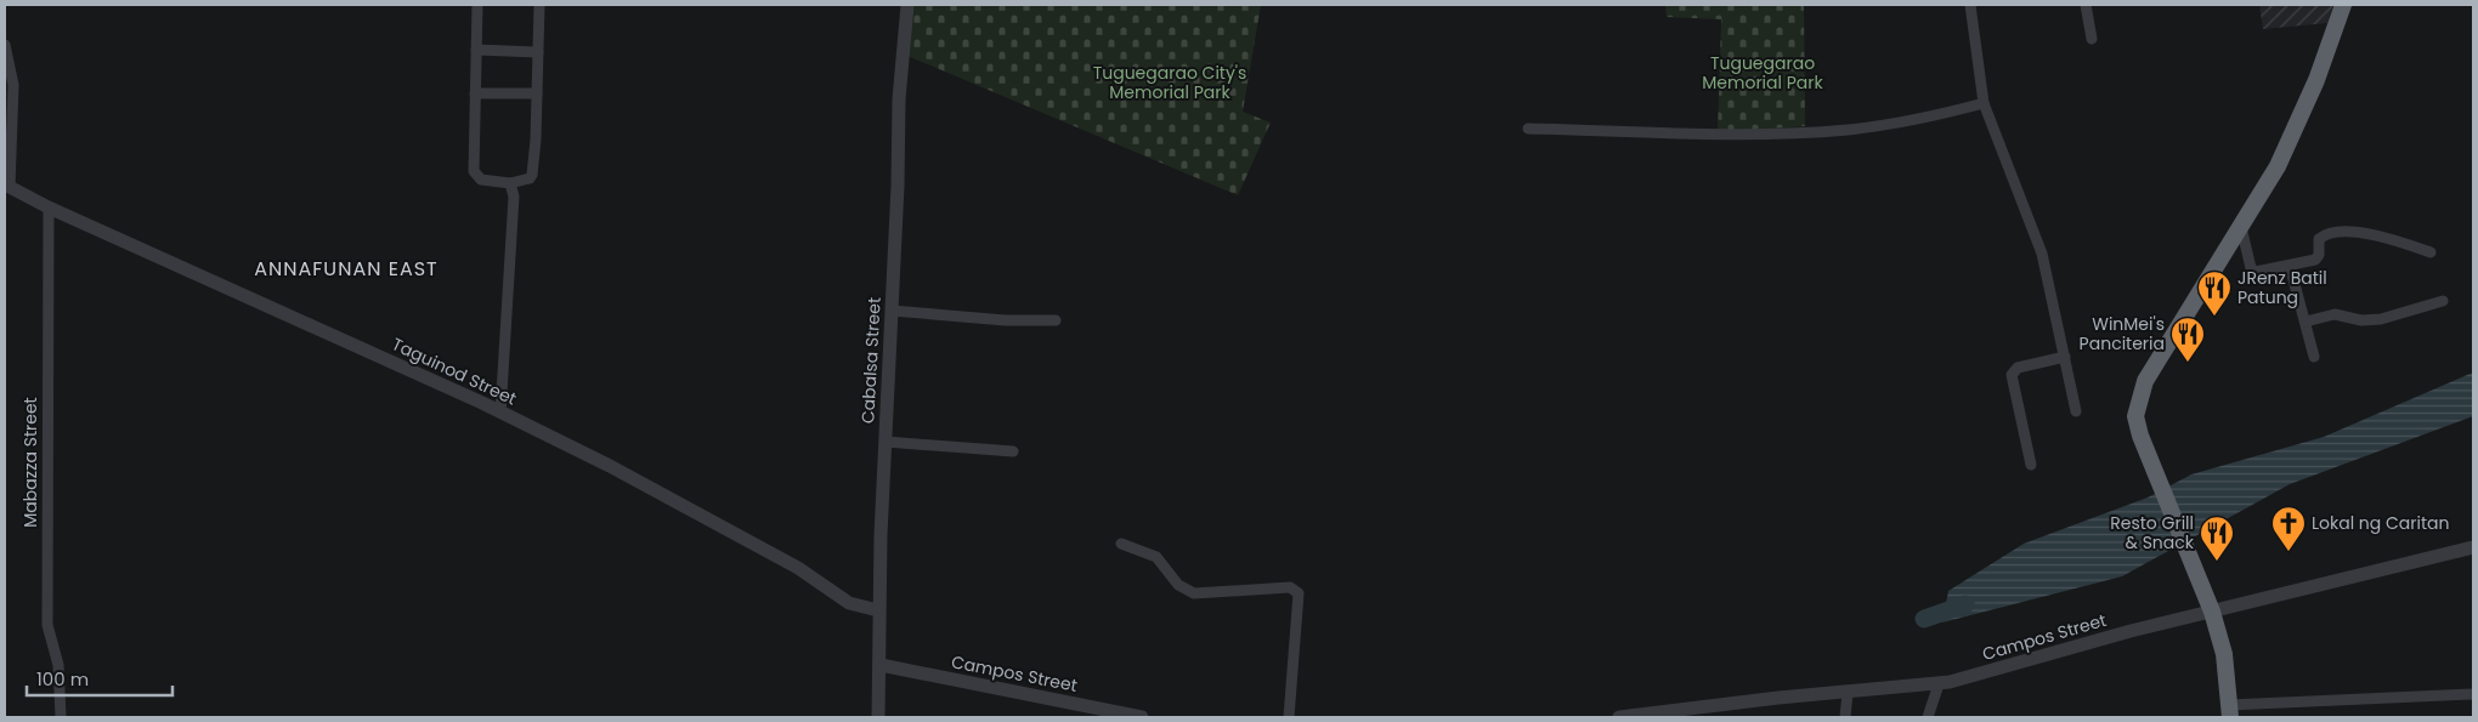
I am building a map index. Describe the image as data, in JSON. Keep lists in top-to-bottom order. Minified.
{"streets":{"street":["Cabalsa Street","Taguinod Street","Mabazza Street","Campos Street"]},"crossings":[["Cabalsa Street","Taguinod Street"],["Cabalsa Street","Campos Street"],["Taguinod Street","Mabazza Street"]],"districts":["ANNAFUNAN EAST"],"parks":["Tuguegarao Memorial Park","Tuguegarao City's Memorial Park"],"places":{"restaurant":["JRenz Batil Patung","WinMei's Panciteria","Resto Grill & Snack"],"church":["Lokal ng Caritan"]},"scale_bar":"100 m"}
